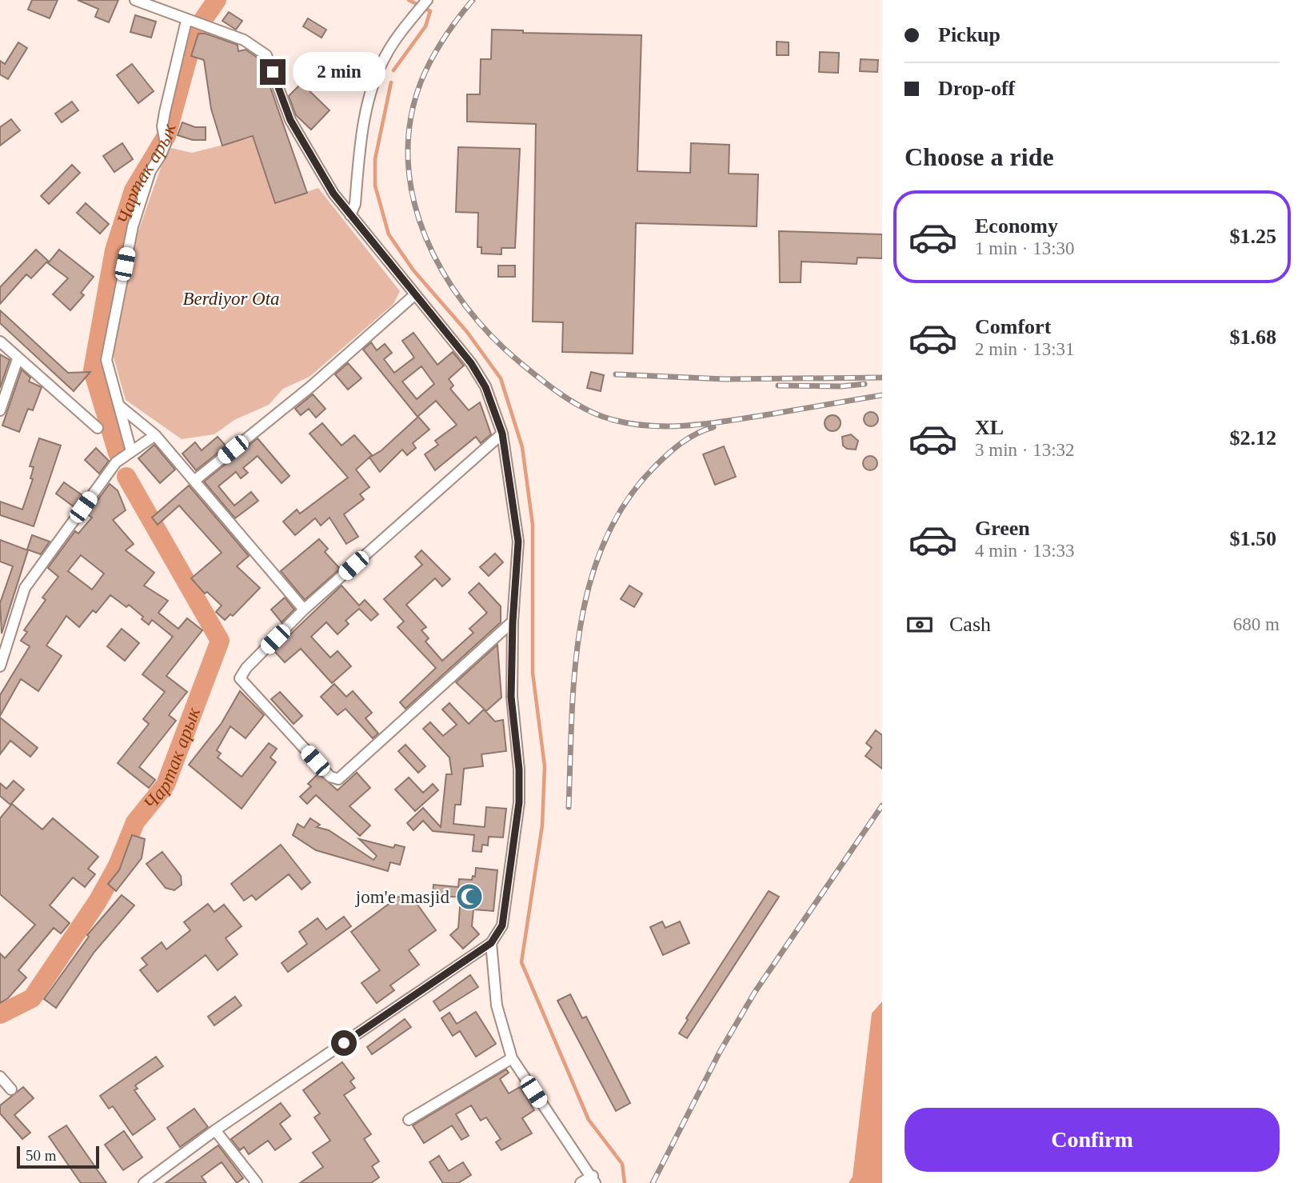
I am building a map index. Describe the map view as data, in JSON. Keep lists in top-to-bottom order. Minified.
{"water":["Чартак арык"],"parks":["Berdiyor Ota"],"places":{"mosque":["jom'e masjid"]},"scale_bar":"50 m","page":{"banner":["Pickup","Drop-off"],"bubble":"2 min","heading":"Choose a ride","list":[{"name":"Economy","note":"1 min · 13:30","value":"$1.25"},{"name":"Comfort","note":"2 min · 13:31","value":"$1.68"},{"name":"XL","note":"3 min · 13:32","value":"$2.12"},{"name":"Green","note":"4 min · 13:33","value":"$1.50"}],"pay":["Cash","680 m"],"buttons":"Confirm","scale":"50 m"}}
